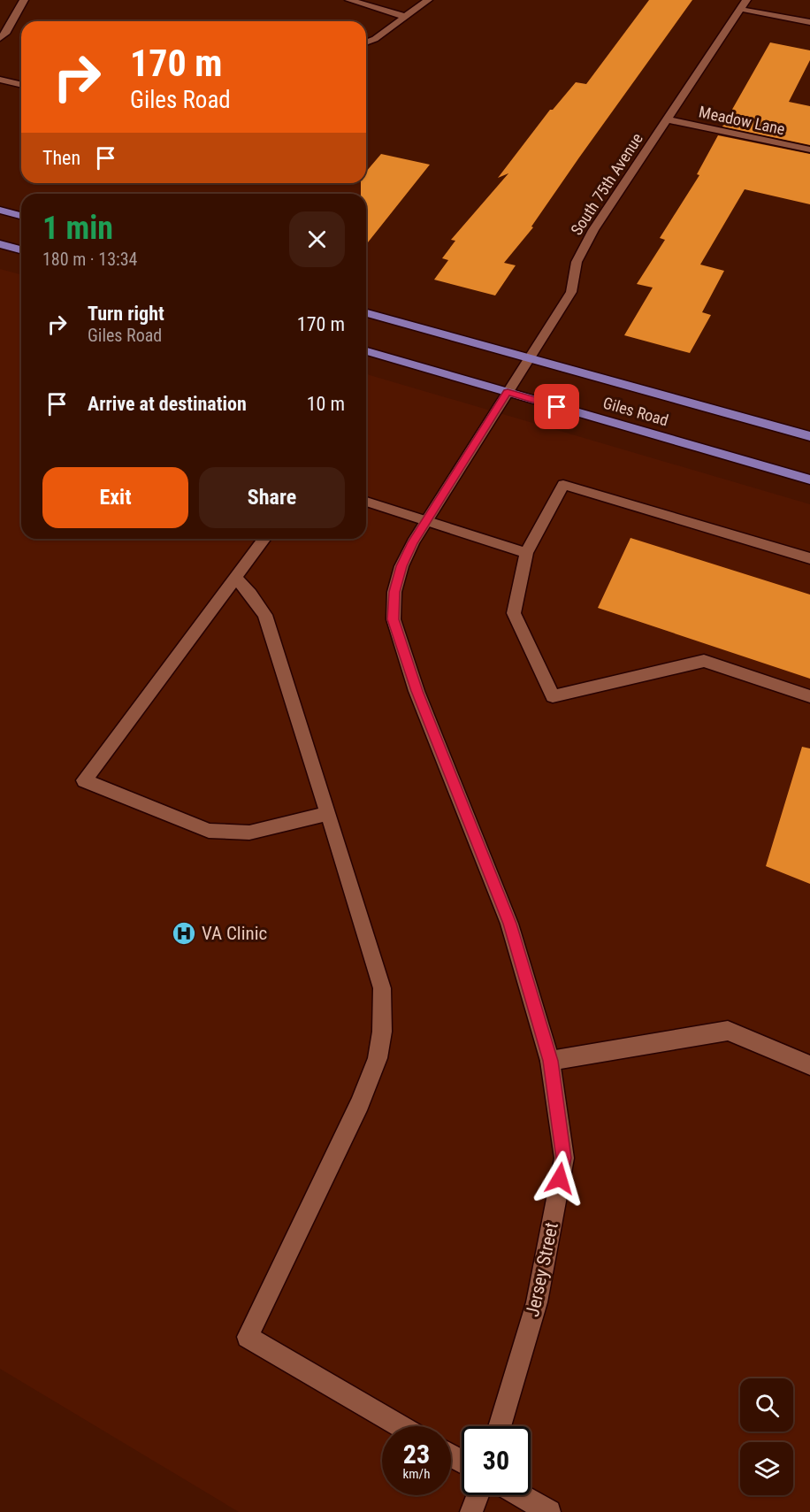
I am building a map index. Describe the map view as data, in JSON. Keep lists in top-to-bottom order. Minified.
{"streets":{"main road":["Giles Road"],"street":["Meadow Lane","South 75th Avenue","Jersey Street"]},"crossings":[["Meadow Lane","South 75th Avenue"],["South 75th Avenue","Giles Road"],["South 75th Avenue","Jersey Street"],["Giles Road","Jersey Street"]],"places":{"hospital":["VA Clinic"]},"page":{"turn":["170 m","Giles Road"],"then":"Then","heading":["1 min","180 m · 13:34"],"list":[{"name":"Turn right","note":"Giles Road","value":"170 m"},{"name":"Arrive at destination","value":"10 m"}],"buttons":["Exit","Share"],"speed":"23 km/h","limit":"30"}}
